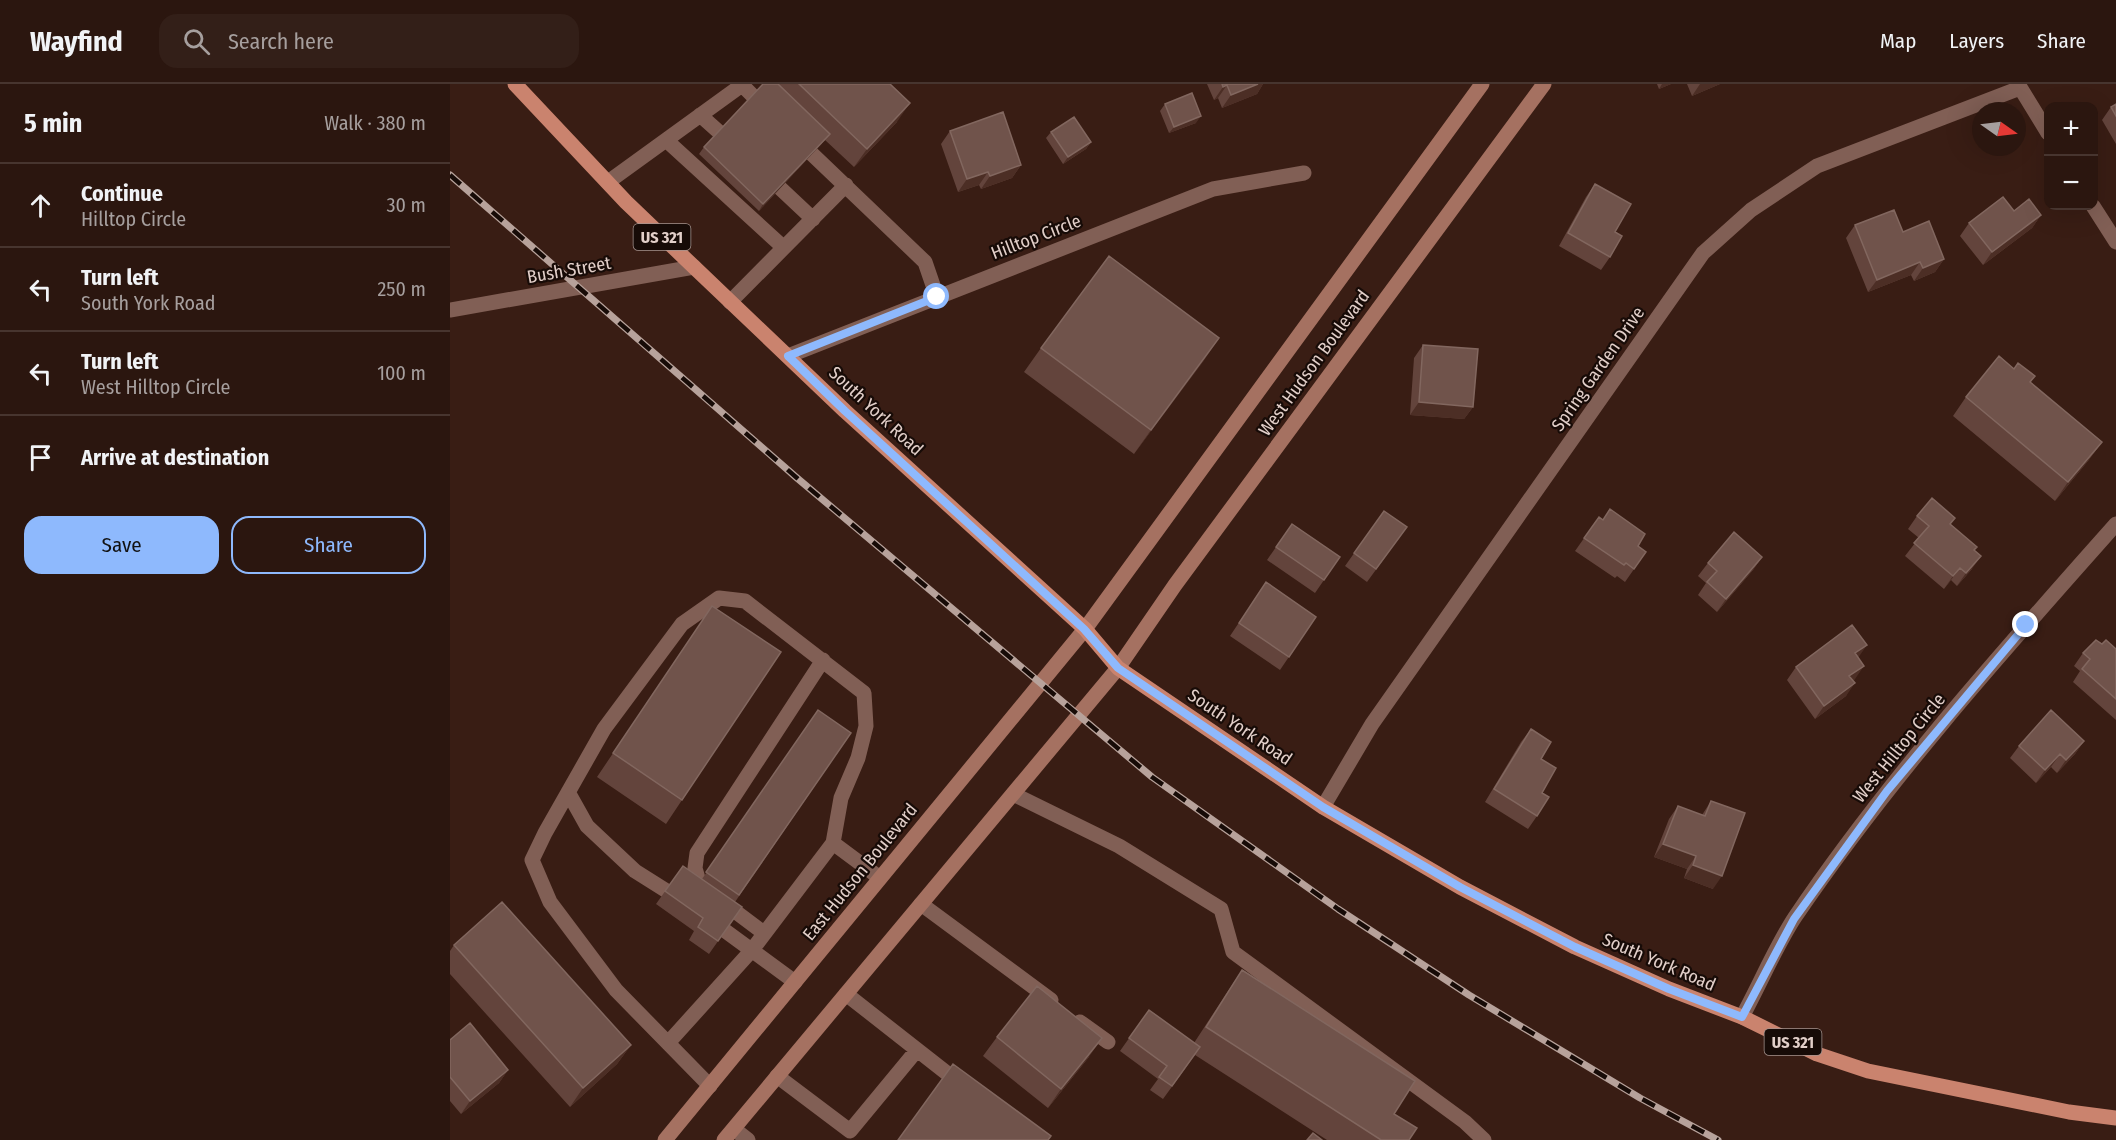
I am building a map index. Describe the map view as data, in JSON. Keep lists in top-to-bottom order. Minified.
{"streets":{"main road":["US 321","West Hudson Boulevard","South York Road","East Hudson Boulevard"],"street":["Hilltop Circle","Bush Street","Spring Garden Drive","West Hilltop Circle"]},"crossings":[["Hilltop Circle","South York Road"],["Bush Street","South York Road"],["West Hudson Boulevard","South York Road"],["West Hudson Boulevard","East Hudson Boulevard"],["Spring Garden Drive","South York Road"],["South York Road","West Hilltop Circle"],["South York Road","East Hudson Boulevard"]],"north":"right","page":{"header":"Wayfind","search":"Search here","nav":["Map","Layers","Share"],"heading":["5 min","Walk · 380 m"],"map_buttons":["+","−"],"list":[["Continue","Hilltop Circle","30 m"],["Turn left","South York Road","250 m"],["Turn left","West Hilltop Circle","100 m"],"Arrive at destination"],"buttons":["Save","Share"]}}
